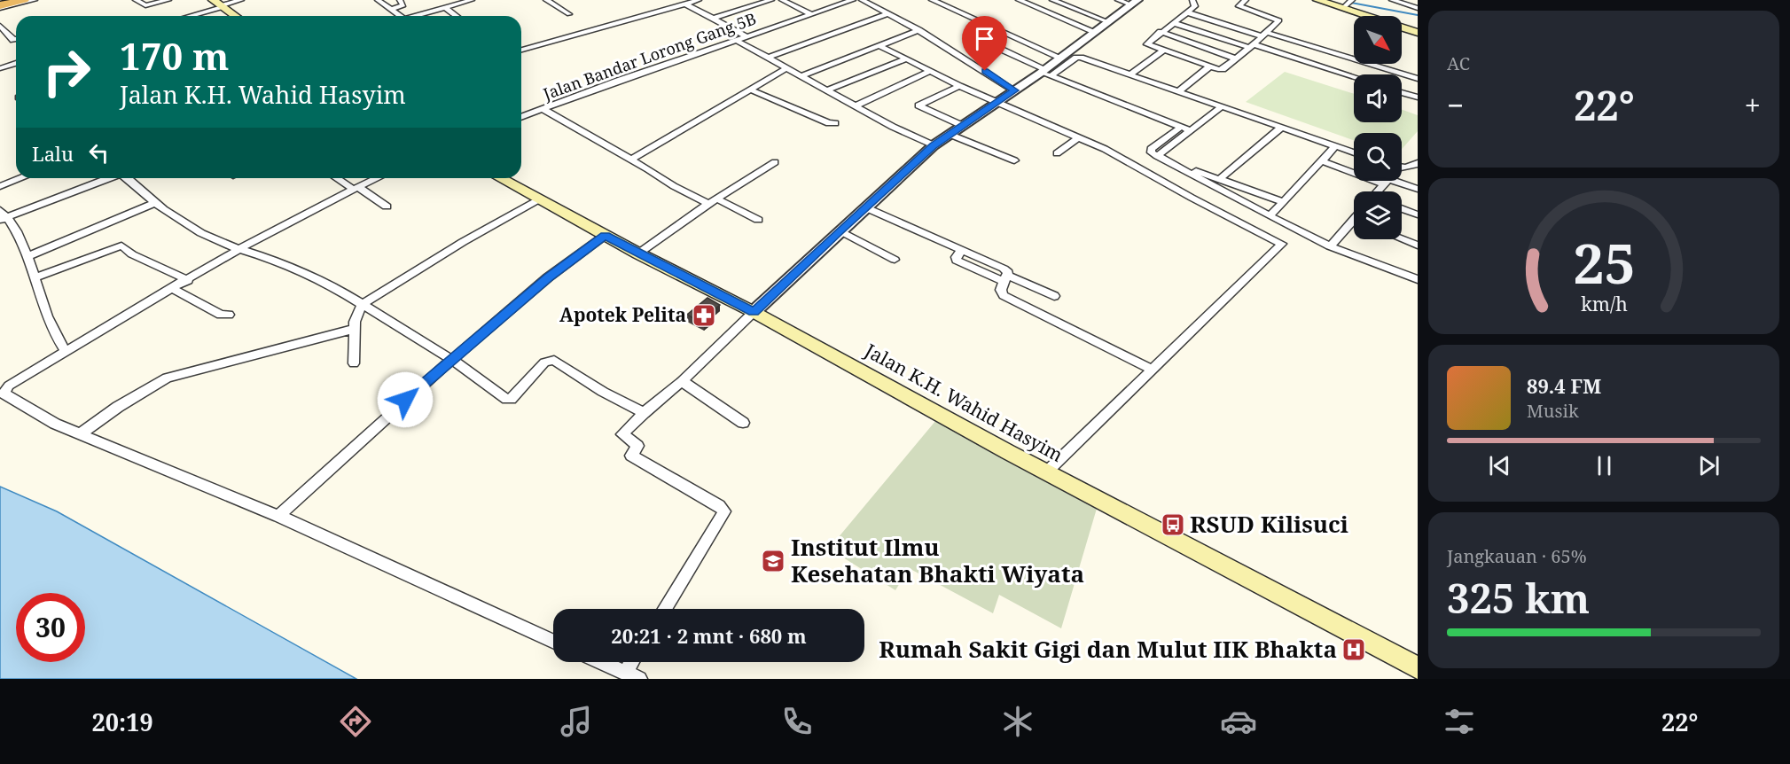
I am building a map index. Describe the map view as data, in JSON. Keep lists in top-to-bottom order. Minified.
{"streets":{"main road":["Jalan K.H. Wahid Hasyim"],"street":["Jalan Bandar Lorong Gang 5B"]},"places":{"pharmacy":["Apotek Pelita"],"bus stop":["RSUD Kilisuci"],"school or university":["Institut Ilmu Kesehatan Bhakti Wiyata"],"hospital":["Rumah Sakit Gigi dan Mulut IIK Bhakta"]},"north":"bottom right","page":{"tile":["AC",["Jangkauan · 65%","325 km"]],"turn":["170 m","Jalan K.H. Wahid Hasyim"],"heat":["−","22°","+"],"then":"Lalu","song":["89.4 FM","Musik"],"limit":"30","trip":"20:21 · 2 mnt · 680 m","tabs":["20:19","22°"],"gauge":["25","km/h"]}}
